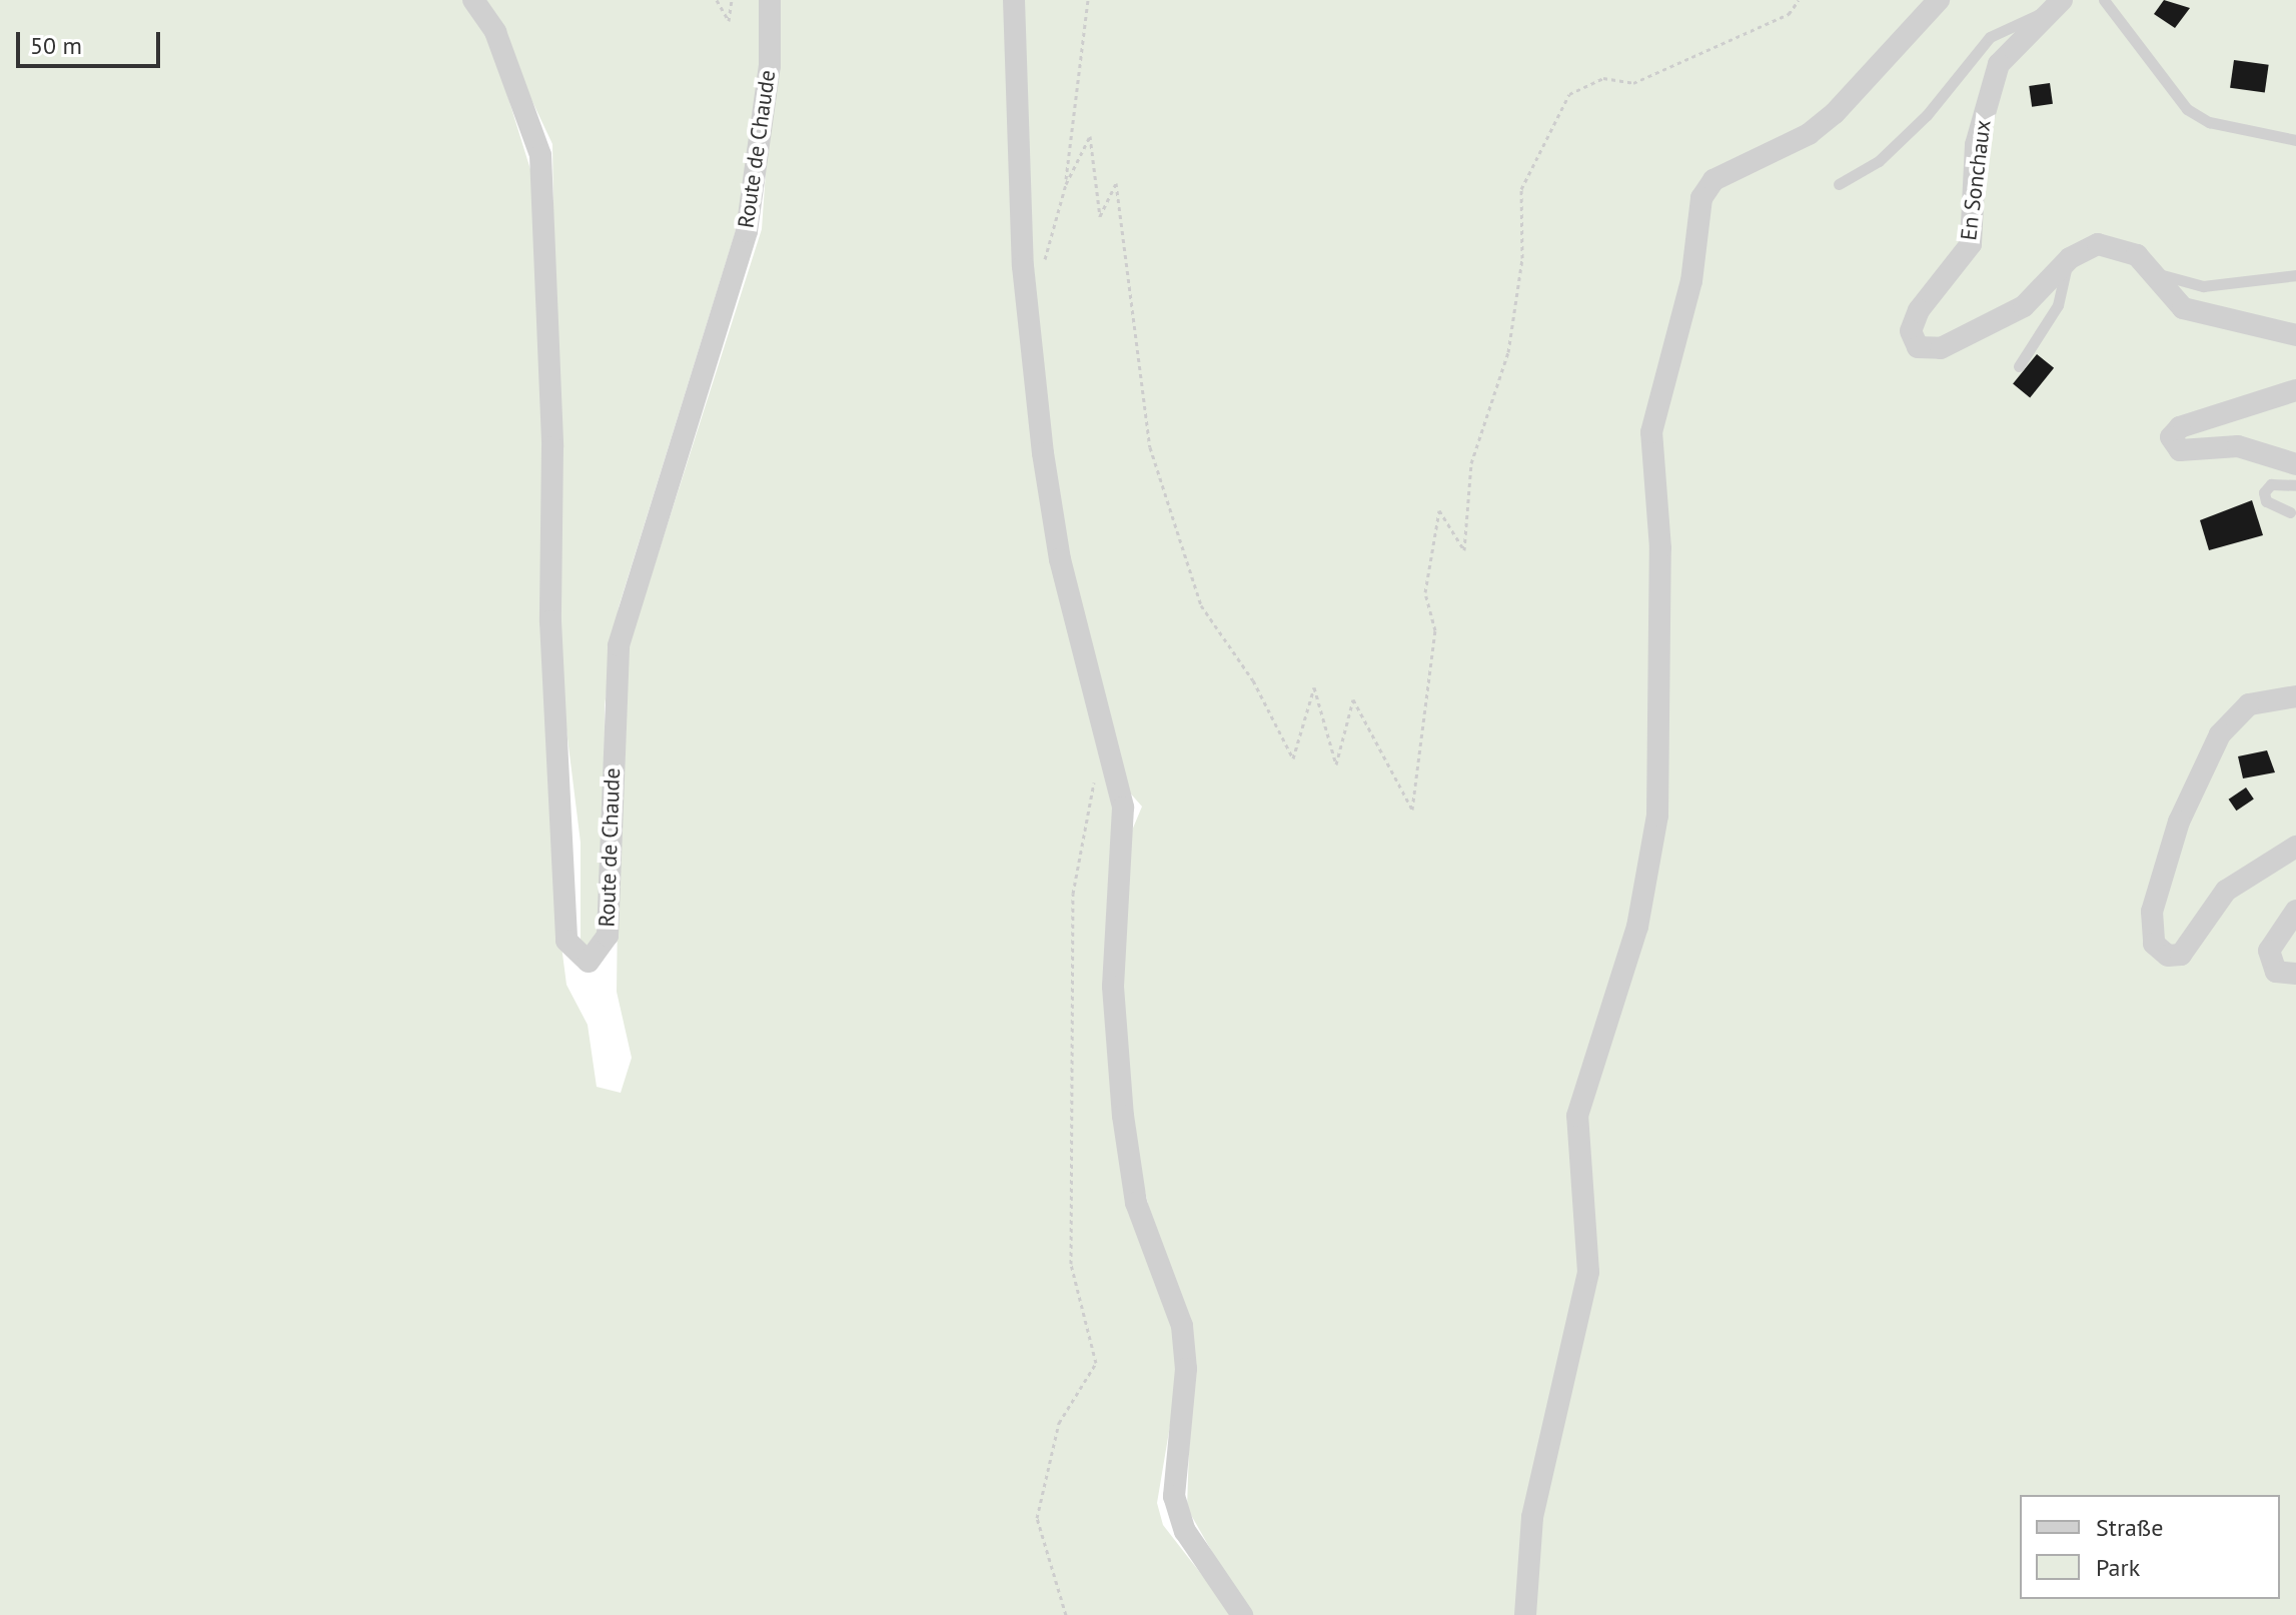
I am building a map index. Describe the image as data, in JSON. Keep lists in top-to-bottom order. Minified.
{"streets":{"street":["Route de Chaude","En Sonchaux"]},"legend":["Straße","Park"],"scale_bar":"50 m"}
